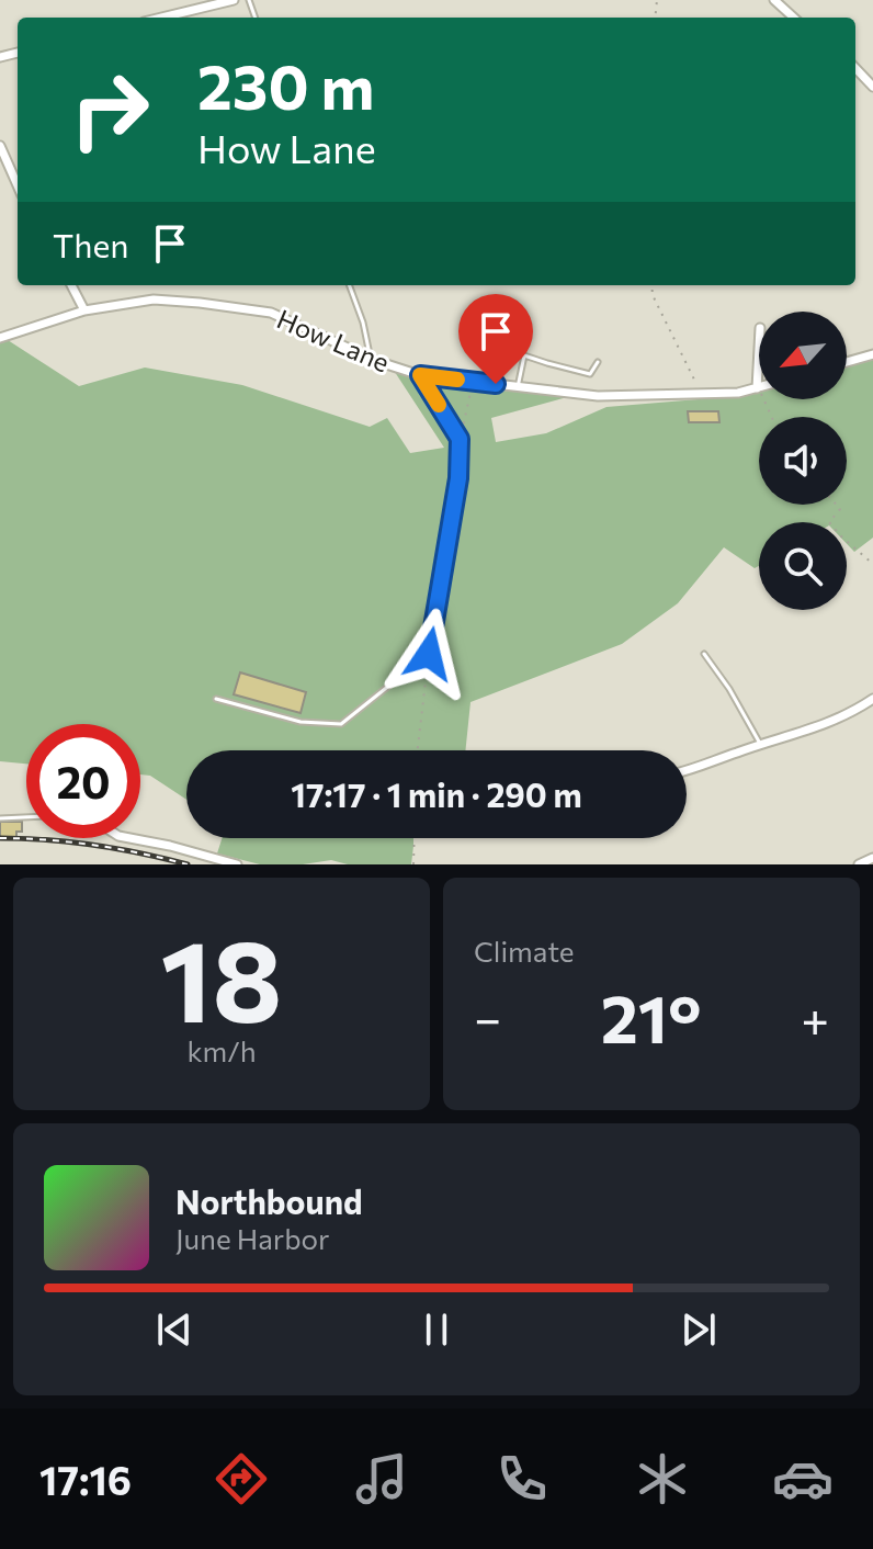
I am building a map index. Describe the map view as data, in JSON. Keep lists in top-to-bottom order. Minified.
{"streets":{"street":["How Lane"]},"north":"bottom left","page":{"turn":["230 m","How Lane"],"then":"Then","limit":"20","trip":"17:17 · 1 min · 290 m","tile":[["18","km/h"],"Climate"],"heat":["−","21°","+"],"song":["Northbound","June Harbor"],"tabs":"17:16"}}
